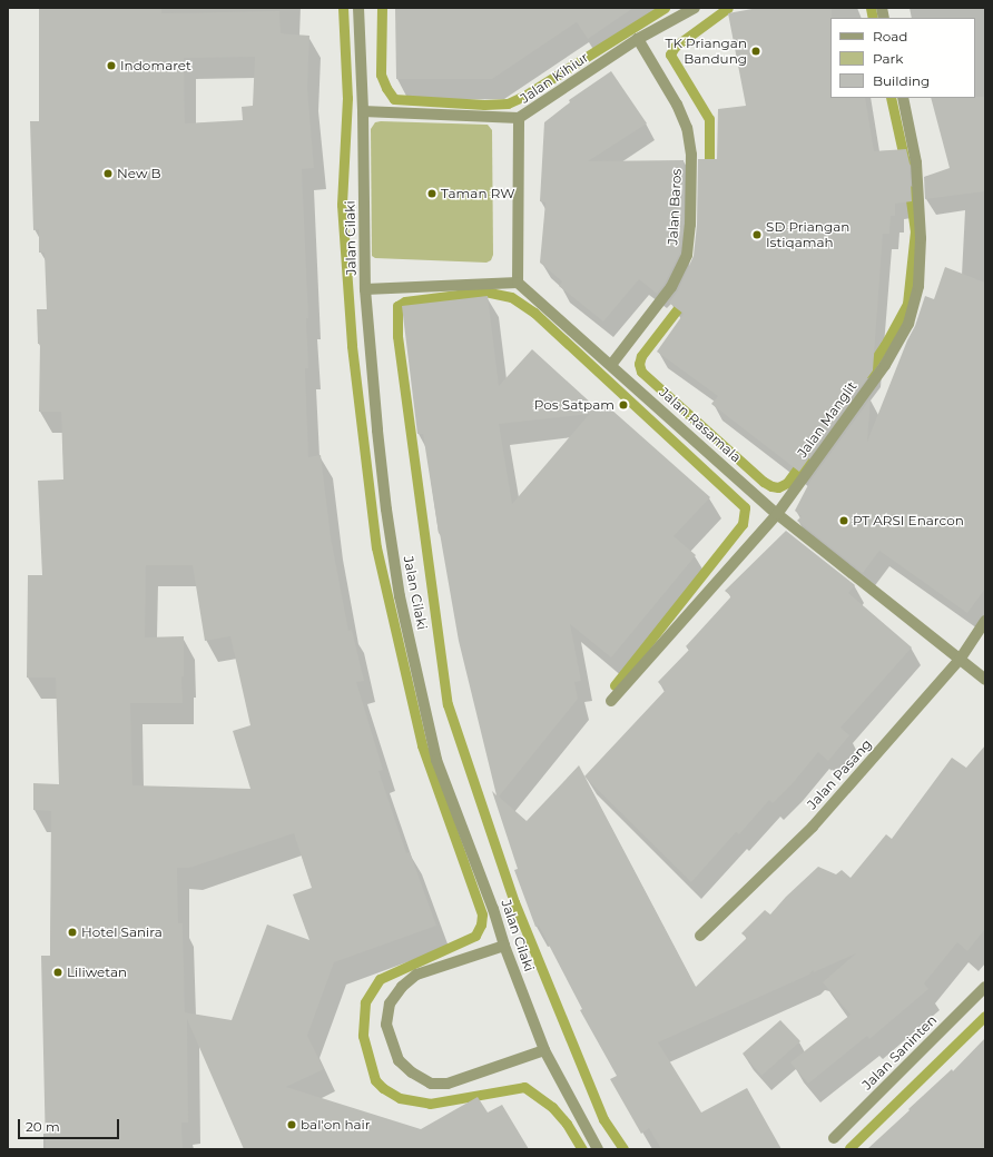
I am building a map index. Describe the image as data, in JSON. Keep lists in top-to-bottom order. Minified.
{"streets":{"street":["Jalan Kihiur","Jalan Baros","Jalan Cilaki","Jalan Manglit","Jalan Rasamala","Jalan Pasang","Jalan Saninten"]},"crossings":[["Jalan Kihiur","Jalan Baros"],["Jalan Kihiur","Jalan Cilaki"],["Jalan Baros","Jalan Rasamala"],["Jalan Manglit","Jalan Rasamala"],["Jalan Rasamala","Jalan Pasang"]],"places":["TK Priangan Bandung","Indomaret","New B","Taman RW","SD Priangan Istiqamah","Pos Satpam","PT ARSI Enarcon","Hotel Sanira","Liliwetan","bal'on hair"],"legend":["Road","Park","Building"],"scale_bar":"20 m"}
